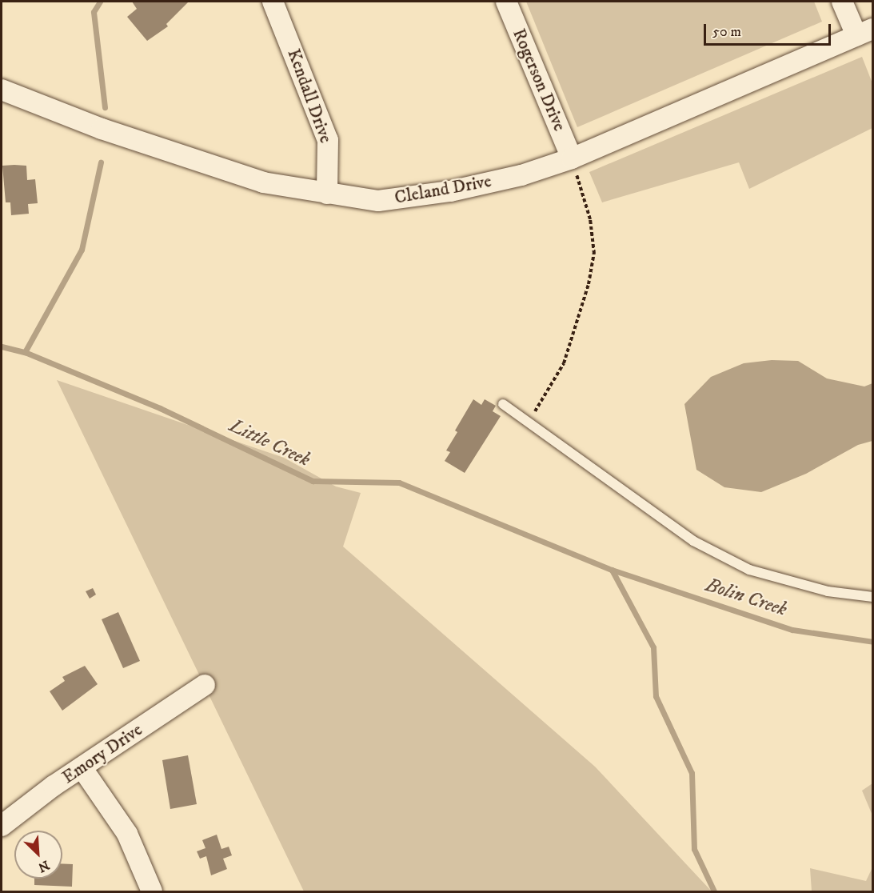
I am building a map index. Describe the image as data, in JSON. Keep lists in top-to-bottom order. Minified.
{"streets":{"street":["Rogerson Drive","Kendall Drive","Cleland Drive","Emory Drive"]},"crossings":[["Rogerson Drive","Cleland Drive"],["Kendall Drive","Cleland Drive"]],"water":["Little Creek","Bolin Creek"],"scale_bar":"50 m","north":"bottom right"}
